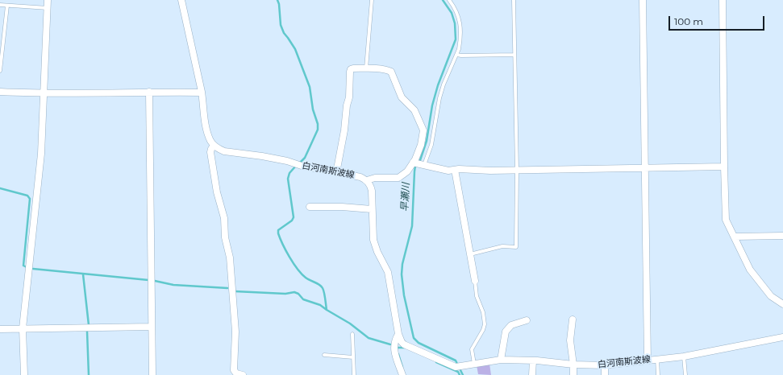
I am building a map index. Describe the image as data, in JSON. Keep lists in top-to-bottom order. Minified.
{"streets":{"street":["白河南斯波線"]},"water":["早瀬川"],"scale_bar":"100 m"}
